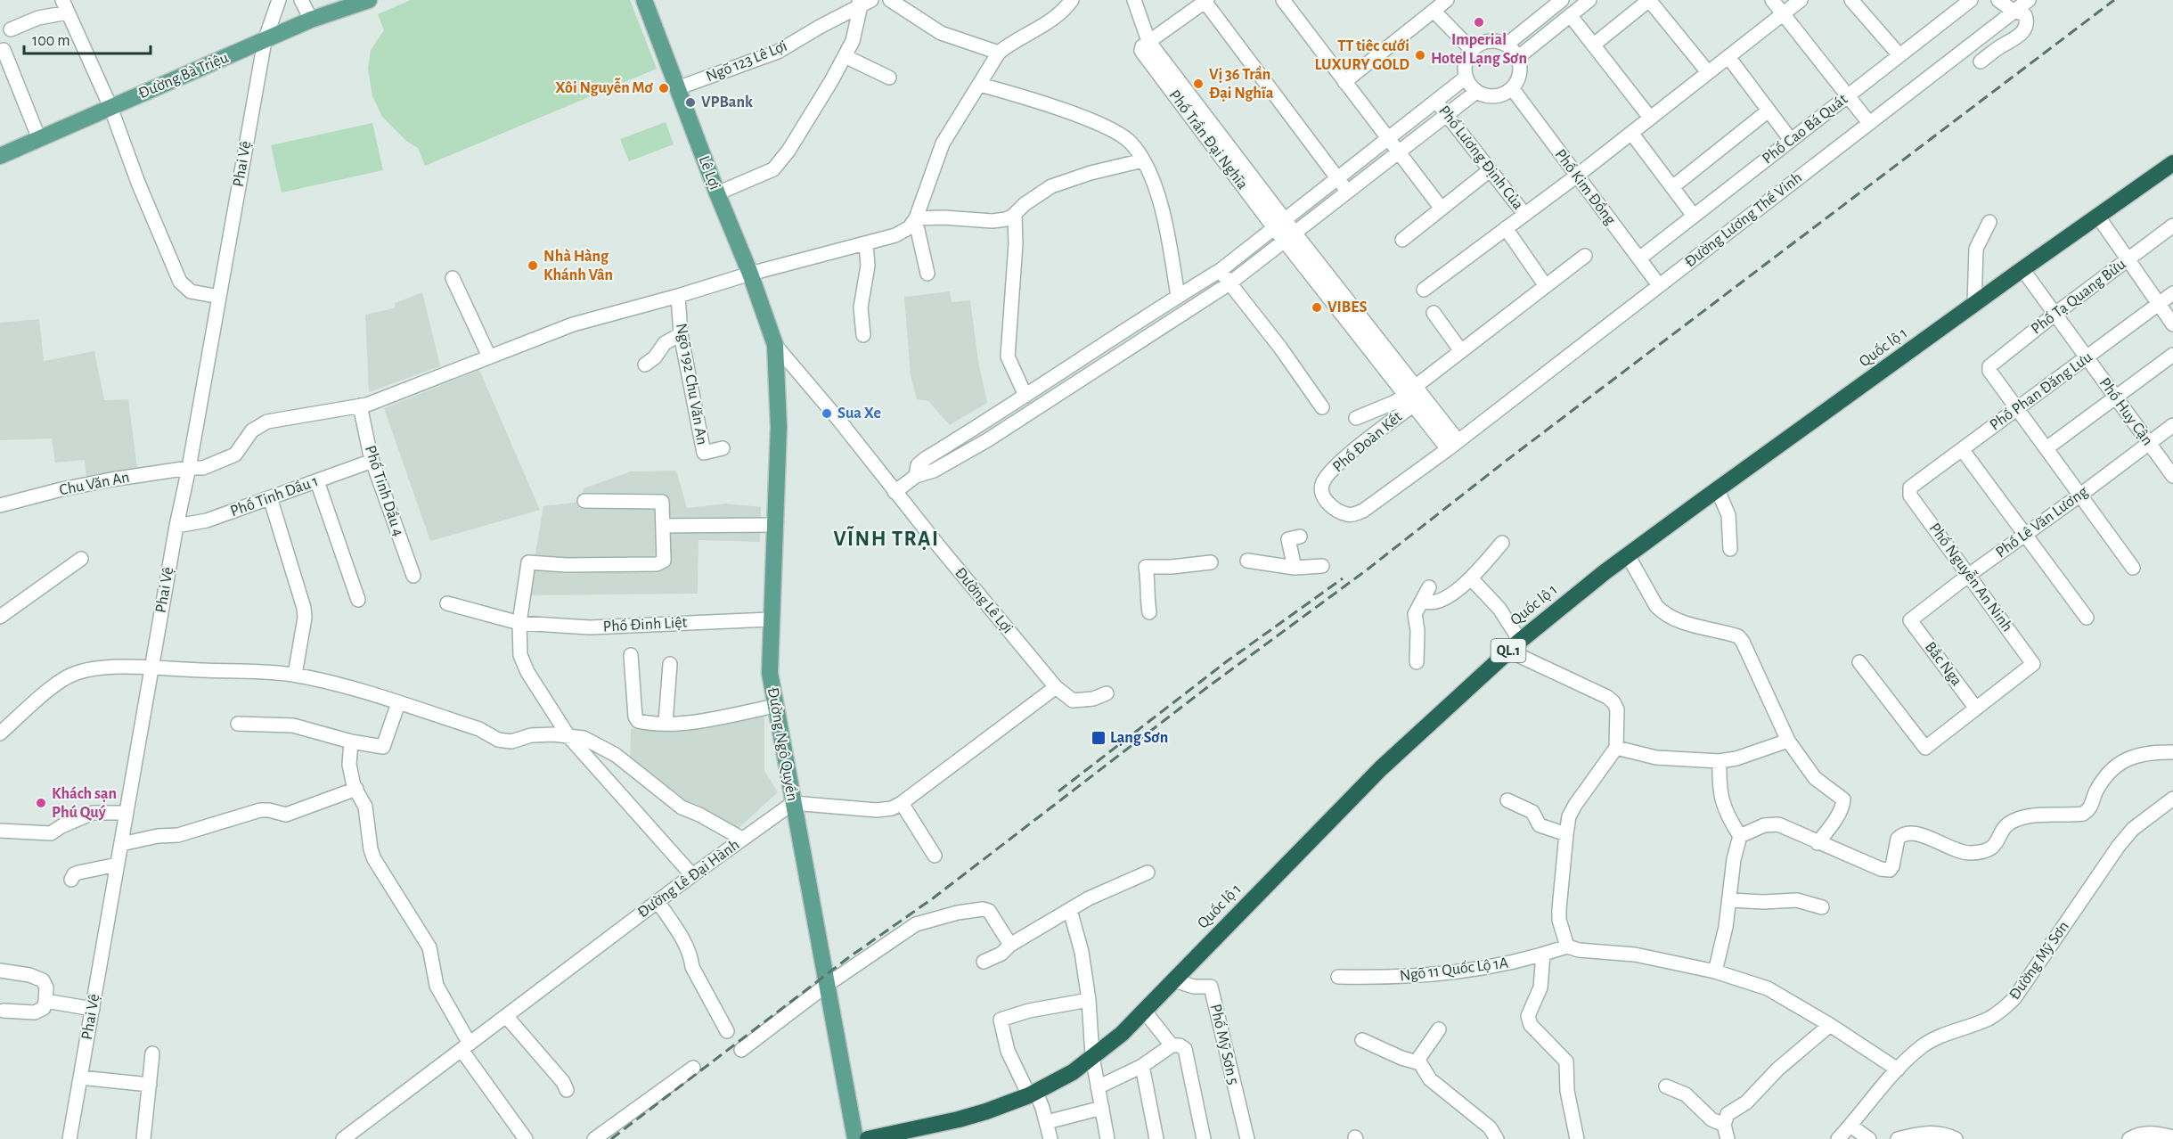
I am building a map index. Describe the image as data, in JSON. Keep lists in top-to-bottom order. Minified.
{"streets":{"highway":["Quốc lộ 1","QL.1"],"main road":["Đường Bà Triệu","Lê Lợi","Đường Ngô Quyền"],"street":["Ngõ 123 Lê Lợi","Phố Cao Bá Quát","Phố Trần Đại Nghĩa","Phố Lương Định Của","Phai Vệ","Phố Kim Đồng","Đường Lương Thế Vinh","Phố Tạ Quang Bửu","Ngõ 192 Chu Văn An","Phố Phan Đăng Lưu","Phố Huy Cận","Phố Đoàn Kết","Chu Văn An","Phố Tinh Dầu 4","Phố Tinh Dầu 1","Phố Lê Văn Lương","Phố Nguyễn An Ninh","Đường Lê Lợi","Phố Đinh Liệt","Bắc Nga","Đường Lê Đại Hành","Đường Mỹ Sơn","Ngõ 11 Quốc Lộ 1A","Phố Mỹ Sơn 5"]},"crossings":[["Ngõ 123 Lê Lợi","Lê Lợi"],["Đường Bà Triệu","Phai Vệ"],["Phố Cao Bá Quát","Phố Kim Đồng"],["Phai Vệ","Chu Văn An"],["Phai Vệ","Phố Tinh Dầu 1"],["Lê Lợi","Chu Văn An"],["Lê Lợi","Đường Lê Lợi"],["Lê Lợi","Đường Ngô Quyền"],["Phố Kim Đồng","Đường Lương Thế Vinh"],["Đường Lương Thế Vinh","Phố Đoàn Kết"],["Phố Tạ Quang Bửu","Phố Phan Đăng Lưu"],["Phố Tạ Quang Bửu","Phố Huy Cận"],["Quốc lộ 1","Phố Huy Cận"],["Quốc lộ 1","Phố Mỹ Sơn 5"],["Ngõ 192 Chu Văn An","Chu Văn An"],["Phố Phan Đăng Lưu","Phố Huy Cận"],["Phố Phan Đăng Lưu","Phố Nguyễn An Ninh"],["Phố Huy Cận","Phố Lê Văn Lương"],["Chu Văn An","Phố Tinh Dầu 4"],["Phố Tinh Dầu 4","Phố Tinh Dầu 1"],["Phố Lê Văn Lương","Phố Nguyễn An Ninh"],["Phố Lê Văn Lương","Bắc Nga"],["Phố Nguyễn An Ninh","Bắc Nga"],["Đường Lê Lợi","Đường Ngô Quyền"],["Phố Đinh Liệt","Đường Ngô Quyền"],["Đường Ngô Quyền","Đường Lê Đại Hành"]],"districts":["VĨNH TRẠI"],"places":{"other":["Imperial Hotel Lạng Sơn","TT tiêc cưới LUXURY GOLD","Vị 36 Trần Đại Nghĩa","Xôi Nguyễn Mơ","VPBank","Nhà Hàng Khánh Vân","VIBES","Sua Xe","Khách sạn Phú Quý"],"transit":["Lạng Sơn"]},"scale_bar":"100 m"}
